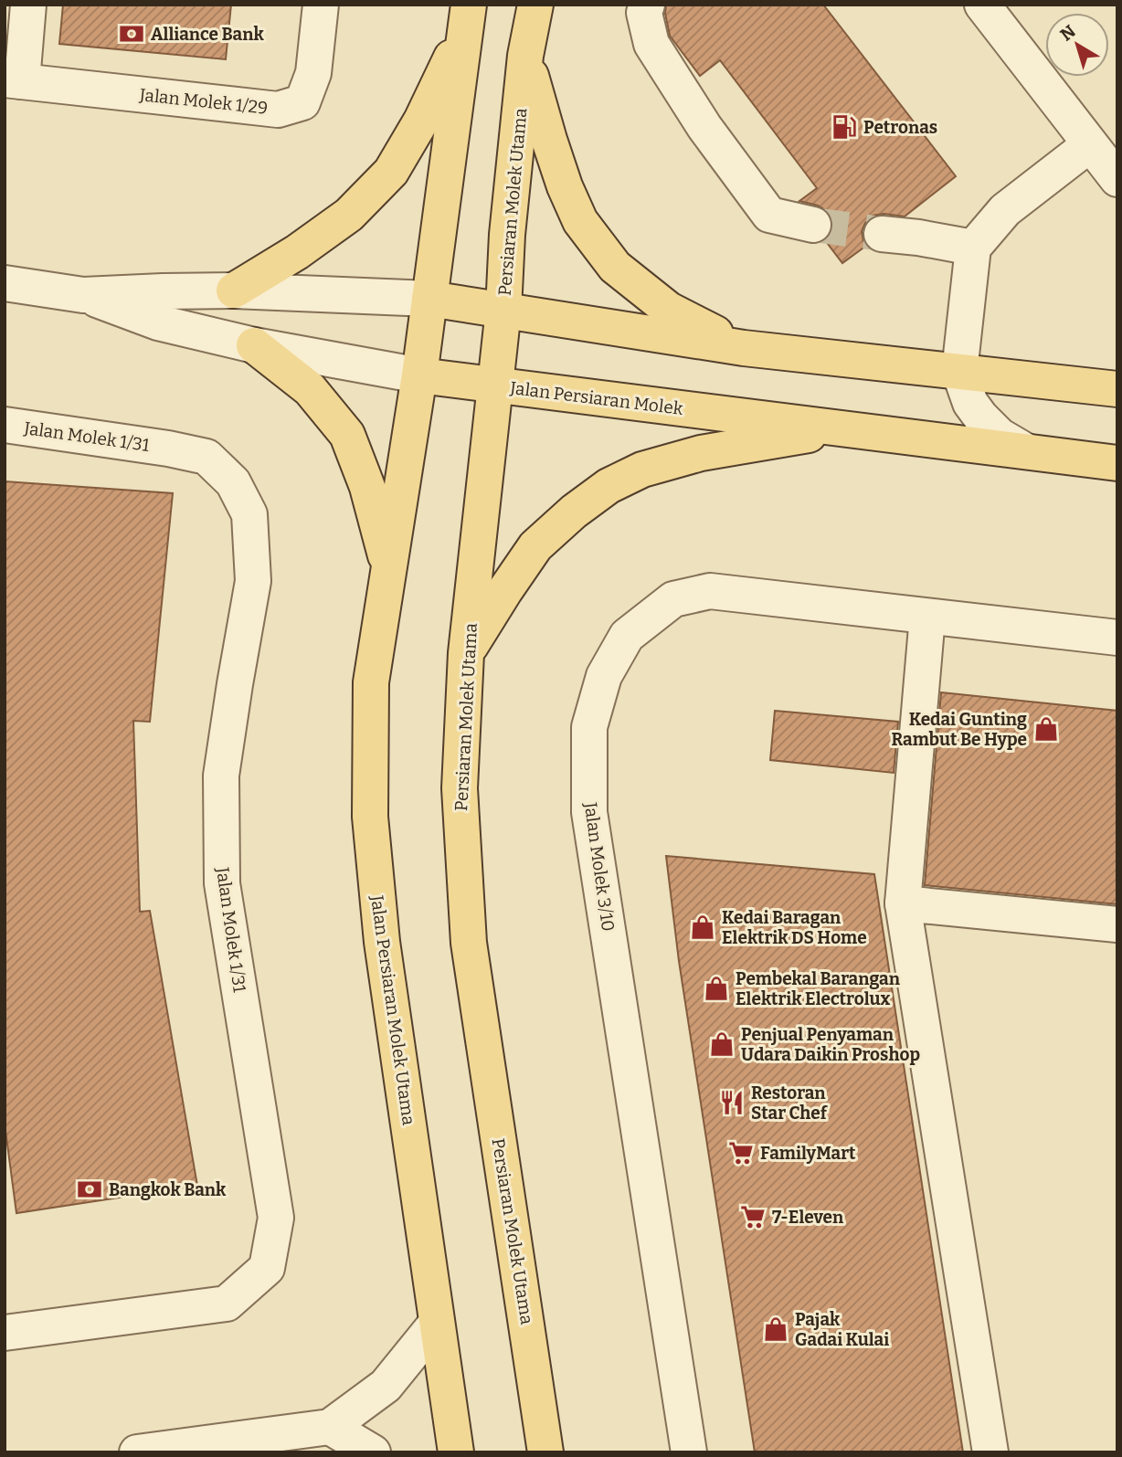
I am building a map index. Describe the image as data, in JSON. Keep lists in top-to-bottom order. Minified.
{"streets":{"main road":["Persiaran Molek Utama","Jalan Persiaran Molek","Jalan Persiaran Molek Utama"],"street":["Jalan Molek 1/29","Jalan Molek 1/31","Jalan Molek 3/10"]},"crossings":[["Persiaran Molek Utama","Jalan Persiaran Molek"]],"places":{"bank":["Alliance Bank","Bangkok Bank"],"fuel station":["Petronas"],"shop":["Kedai Gunting Rambut Be Hype","Kedai Baragan Elektrik DS Home","Pembekal Barangan Elektrik Electrolux","Penjual Penyaman Udara Daikin Proshop","Pajak Gadai Kulai"],"restaurant":["Restoran Star Chef"],"supermarket":["FamilyMart","7-Eleven"]},"north":"top left"}
